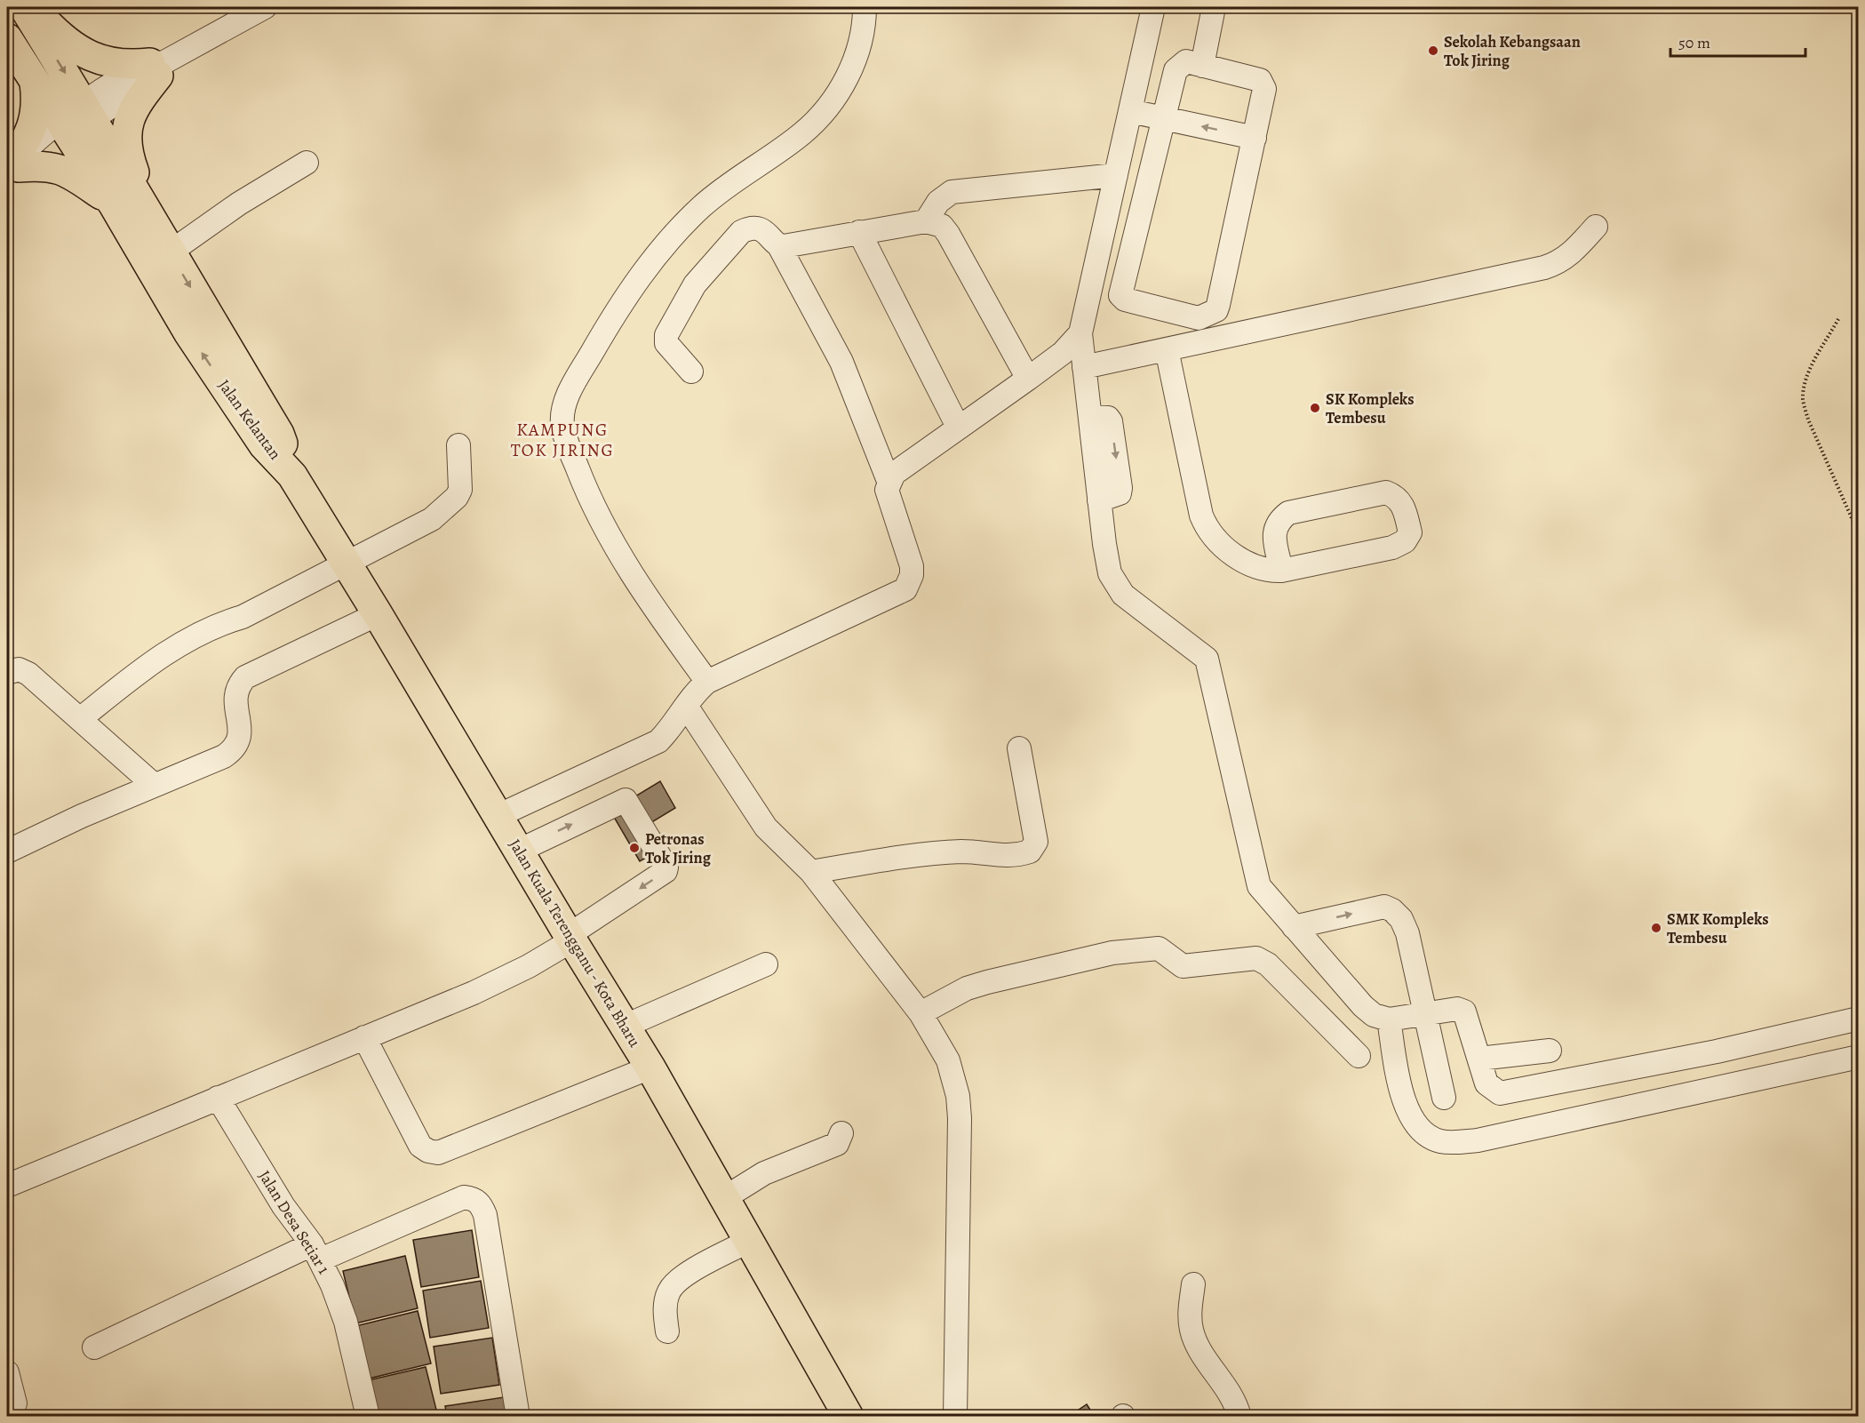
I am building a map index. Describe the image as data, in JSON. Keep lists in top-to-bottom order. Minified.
{"streets":{"highway":["Jalan Kelantan","Jalan Kuala Terengganu - Kota Bharu"],"street":["Jalan Desa Setiar 1"]},"crossings":[["Jalan Kelantan","Jalan Kuala Terengganu - Kota Bharu"]],"districts":["KAMPUNG TOK JIRING"],"places":["Sekolah Kebangsaan Tok Jiring","SK Kompleks Tembesu","Petronas Tok Jiring","SMK Kompleks Tembesu"],"scale_bar":"50 m"}
